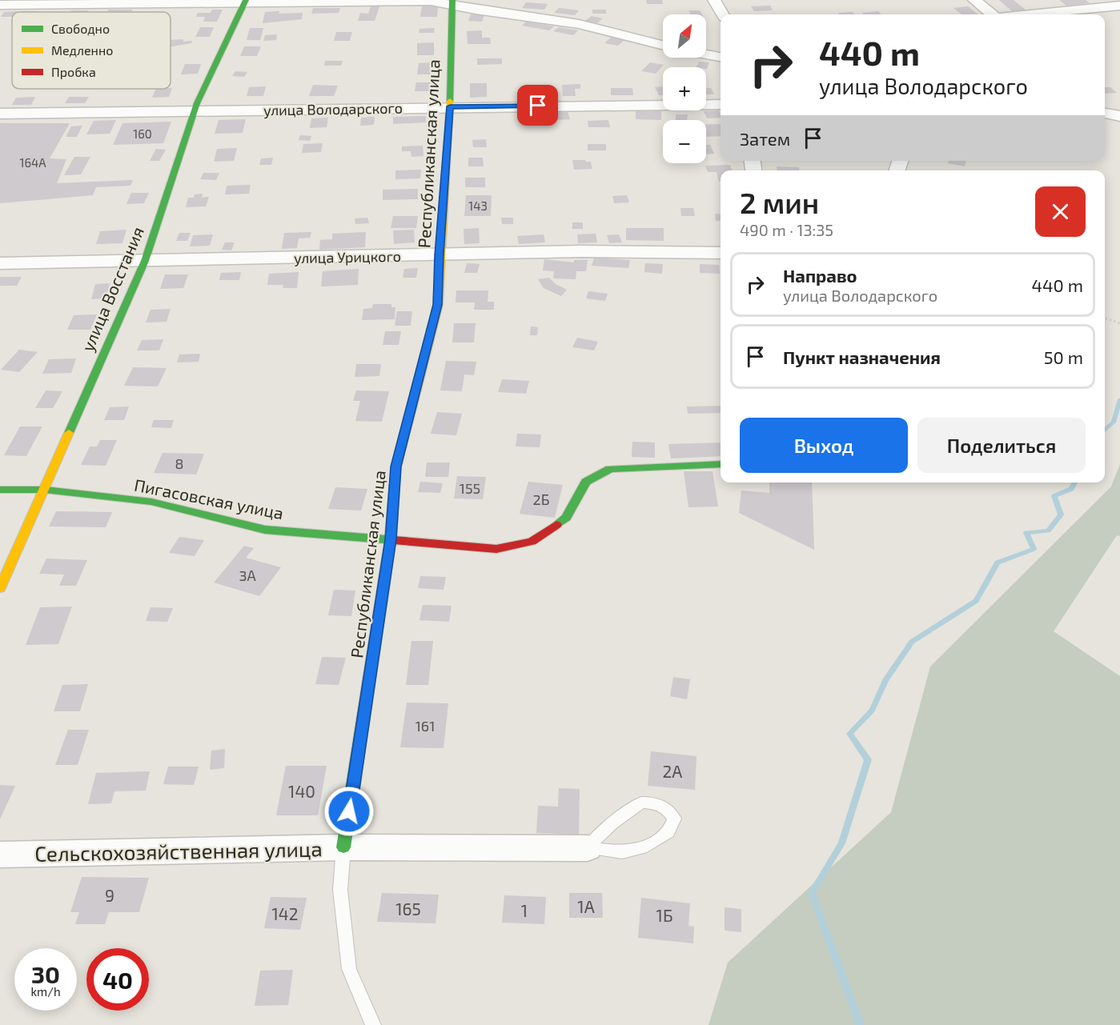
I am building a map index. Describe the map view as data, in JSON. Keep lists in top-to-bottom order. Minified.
{"streets":{"street":["улица Володарского","Республиканская улица","улица Урицкого","улица Восстания","Пигасовская улица","Сельскохозяйственная улица"]},"crossings":[["улица Володарского","Республиканская улица"],["улица Володарского","улица Восстания"],["Республиканская улица","улица Урицкого"],["Республиканская улица","Пигасовская улица"],["Республиканская улица","Сельскохозяйственная улица"],["улица Урицкого","улица Восстания"],["улица Восстания","Пигасовская улица"]],"house_numbers":["160","164А","143","8","155","2Б","3А","161","2А","140","9","1А","165","1","142","1Б"],"legend":["Свободно","Медленно","Пробка"],"north":"top right","page":{"map_buttons":["+","−"],"turn":["440 m","улица Володарского"],"then":"Затем","heading":["2 мин","490 m · 13:35"],"list":[{"name":"Направо","note":"улица Володарского","value":"440 m"},{"name":"Пункт назначения","value":"50 m"}],"buttons":["Выход","Поделиться"],"speed":"30 km/h","limit":"40"}}
